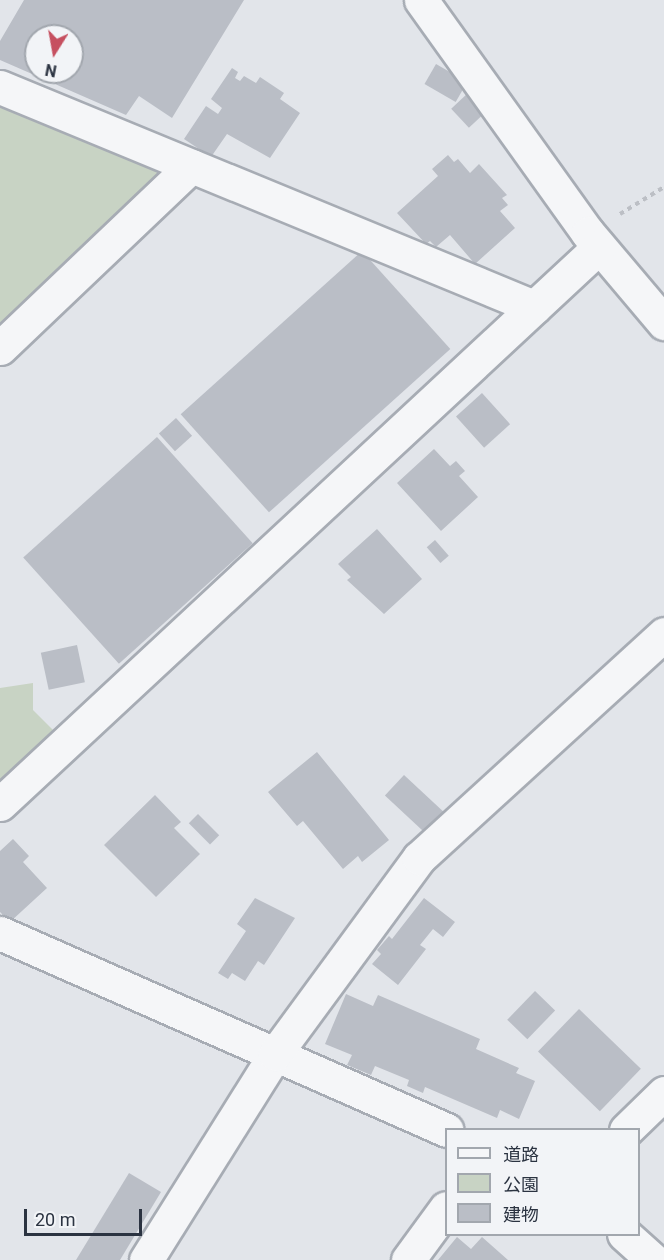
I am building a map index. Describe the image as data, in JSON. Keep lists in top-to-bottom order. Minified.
{"legend":["道路","公園","建物"],"scale_bar":"20 m","north":"bottom"}
